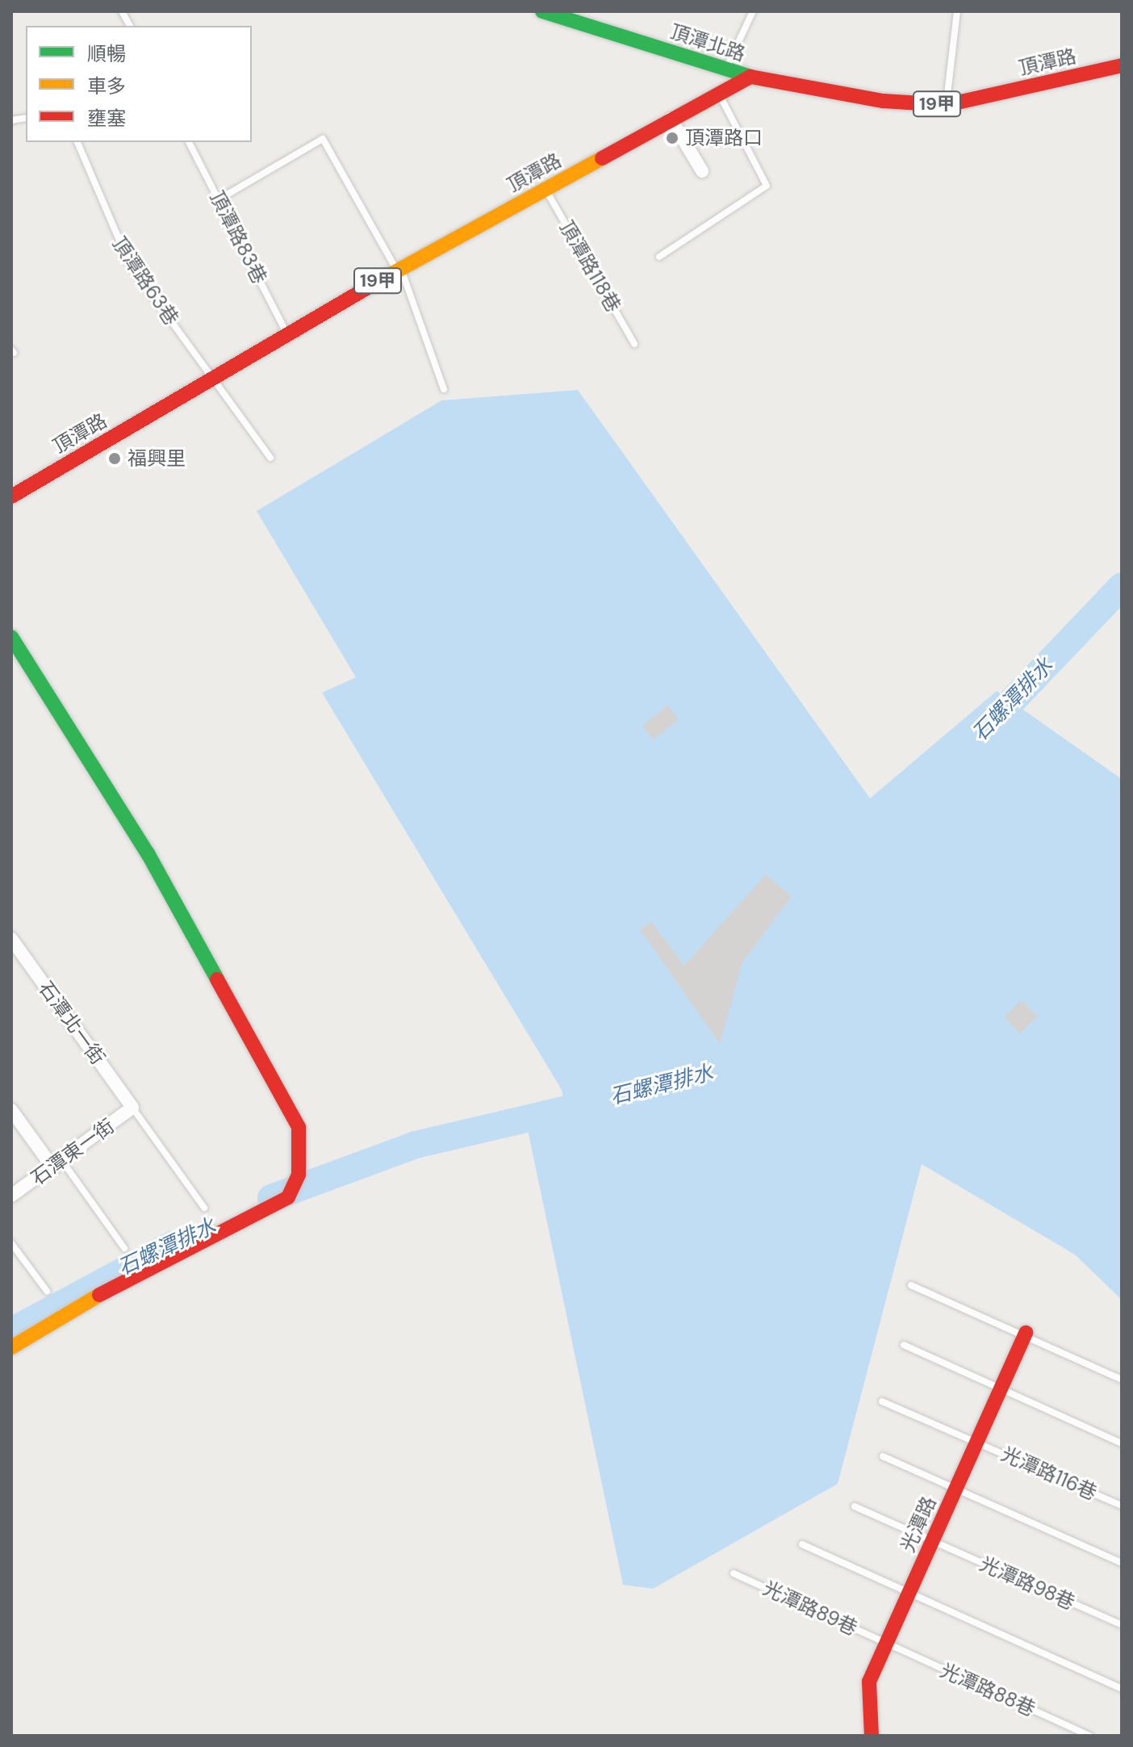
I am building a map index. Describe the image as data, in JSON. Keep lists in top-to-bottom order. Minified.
{"streets":{"street":["頂潭北路","頂潭路","19甲","石潭北一街","石潭東一街","光潭路"],"lane":["頂潭路83巷","頂潭路118巷","頂潭路63巷","光潭路116巷","光潭路98巷","光潭路89巷","光潭路88巷"]},"crossings":[["頂潭北路","頂潭路"],["頂潭路","頂潭路83巷"],["頂潭路","頂潭路118巷"],["頂潭路","頂潭路63巷"],["石潭北一街","石潭東一街"],["光潭路116巷","光潭路"],["光潭路","光潭路98巷"],["光潭路","光潭路89巷"],["光潭路","光潭路88巷"],["光潭路89巷","光潭路88巷"]],"water":["石螺潭排水"],"places":["頂潭路口","福興里"],"legend":["順暢","車多","壅塞"]}
